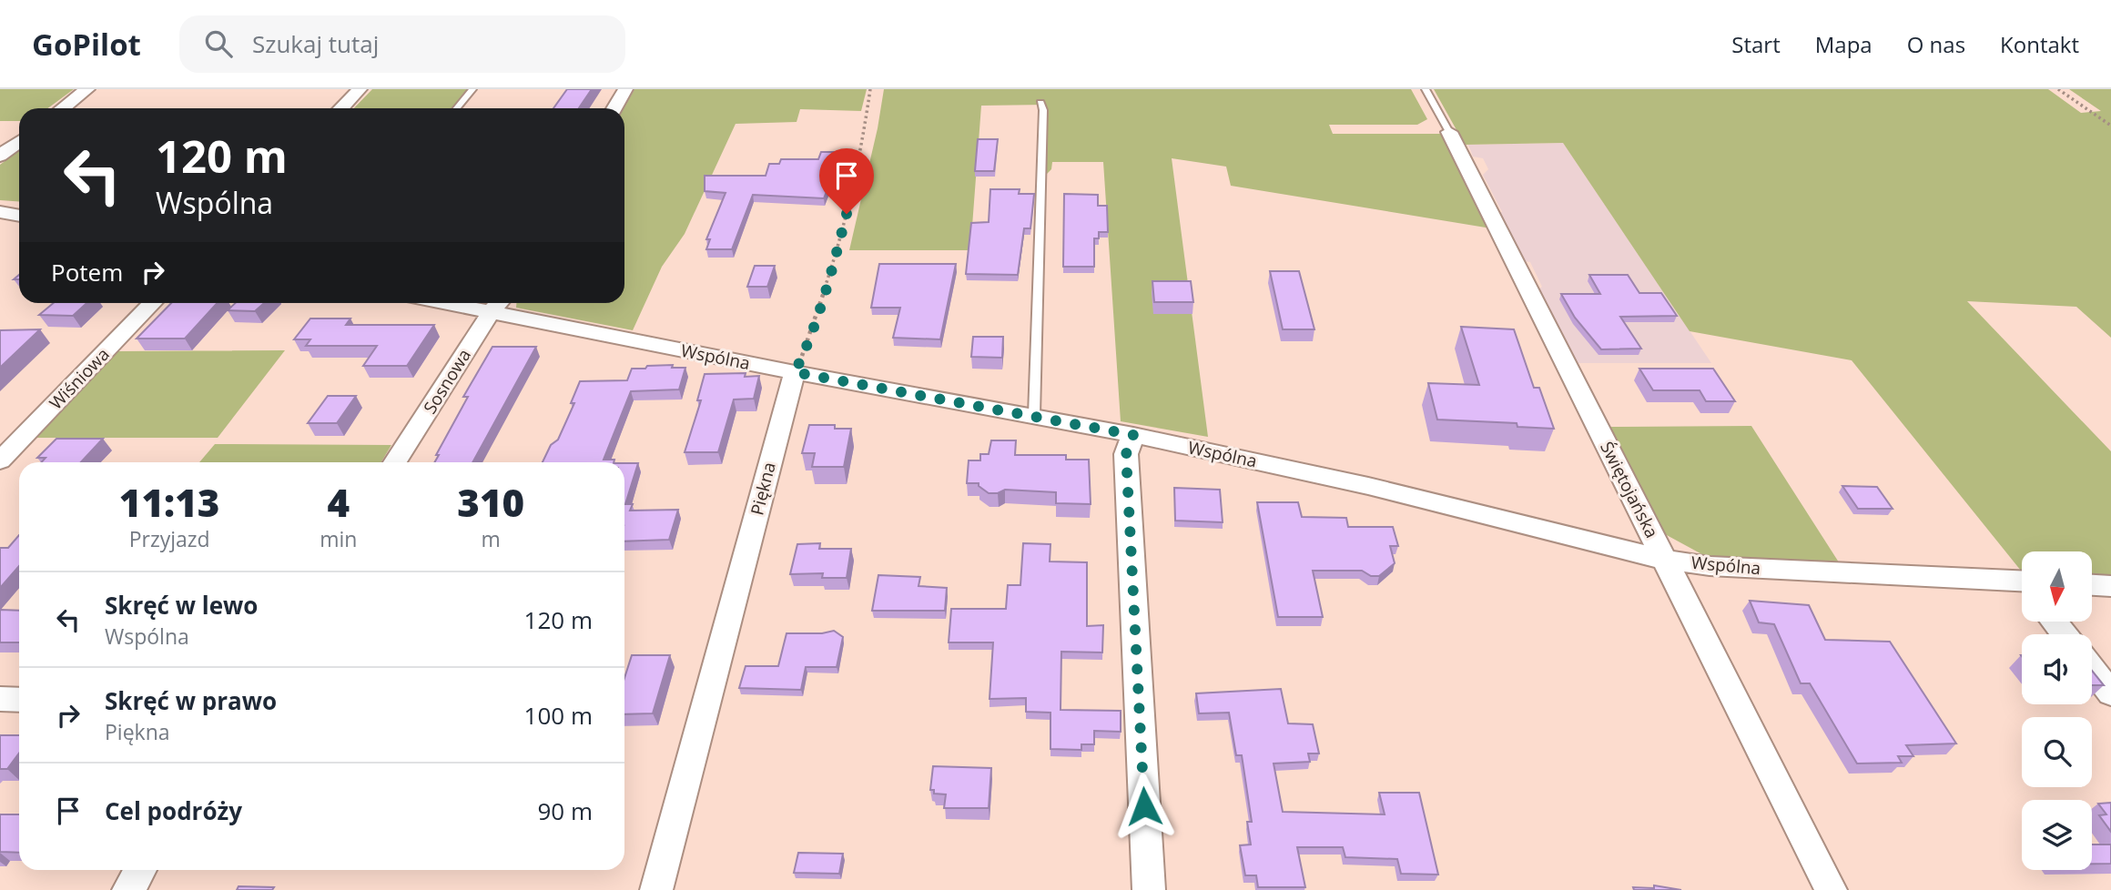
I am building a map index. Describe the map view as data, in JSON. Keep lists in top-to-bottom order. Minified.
{"streets":{"street":["Wspólna","Wiśniowa","Sosnowa","Piękna","Świętojańska"]},"crossings":[["Wspólna","Sosnowa"],["Wspólna","Piękna"],["Wspólna","Świętojańska"]],"north":"bottom","page":{"header":"GoPilot","search":"Szukaj tutaj","nav":["Start","Mapa","O nas","Kontakt"],"turn":["120 m","Wspólna"],"then":"Potem","eta":["11:13","Przyjazd","4","min","310","m"],"list":[{"name":"Skręć w lewo","note":"Wspólna","value":"120 m"},{"name":"Skręć w prawo","note":"Piękna","value":"100 m"},{"name":"Cel podróży","value":"90 m"}]}}
